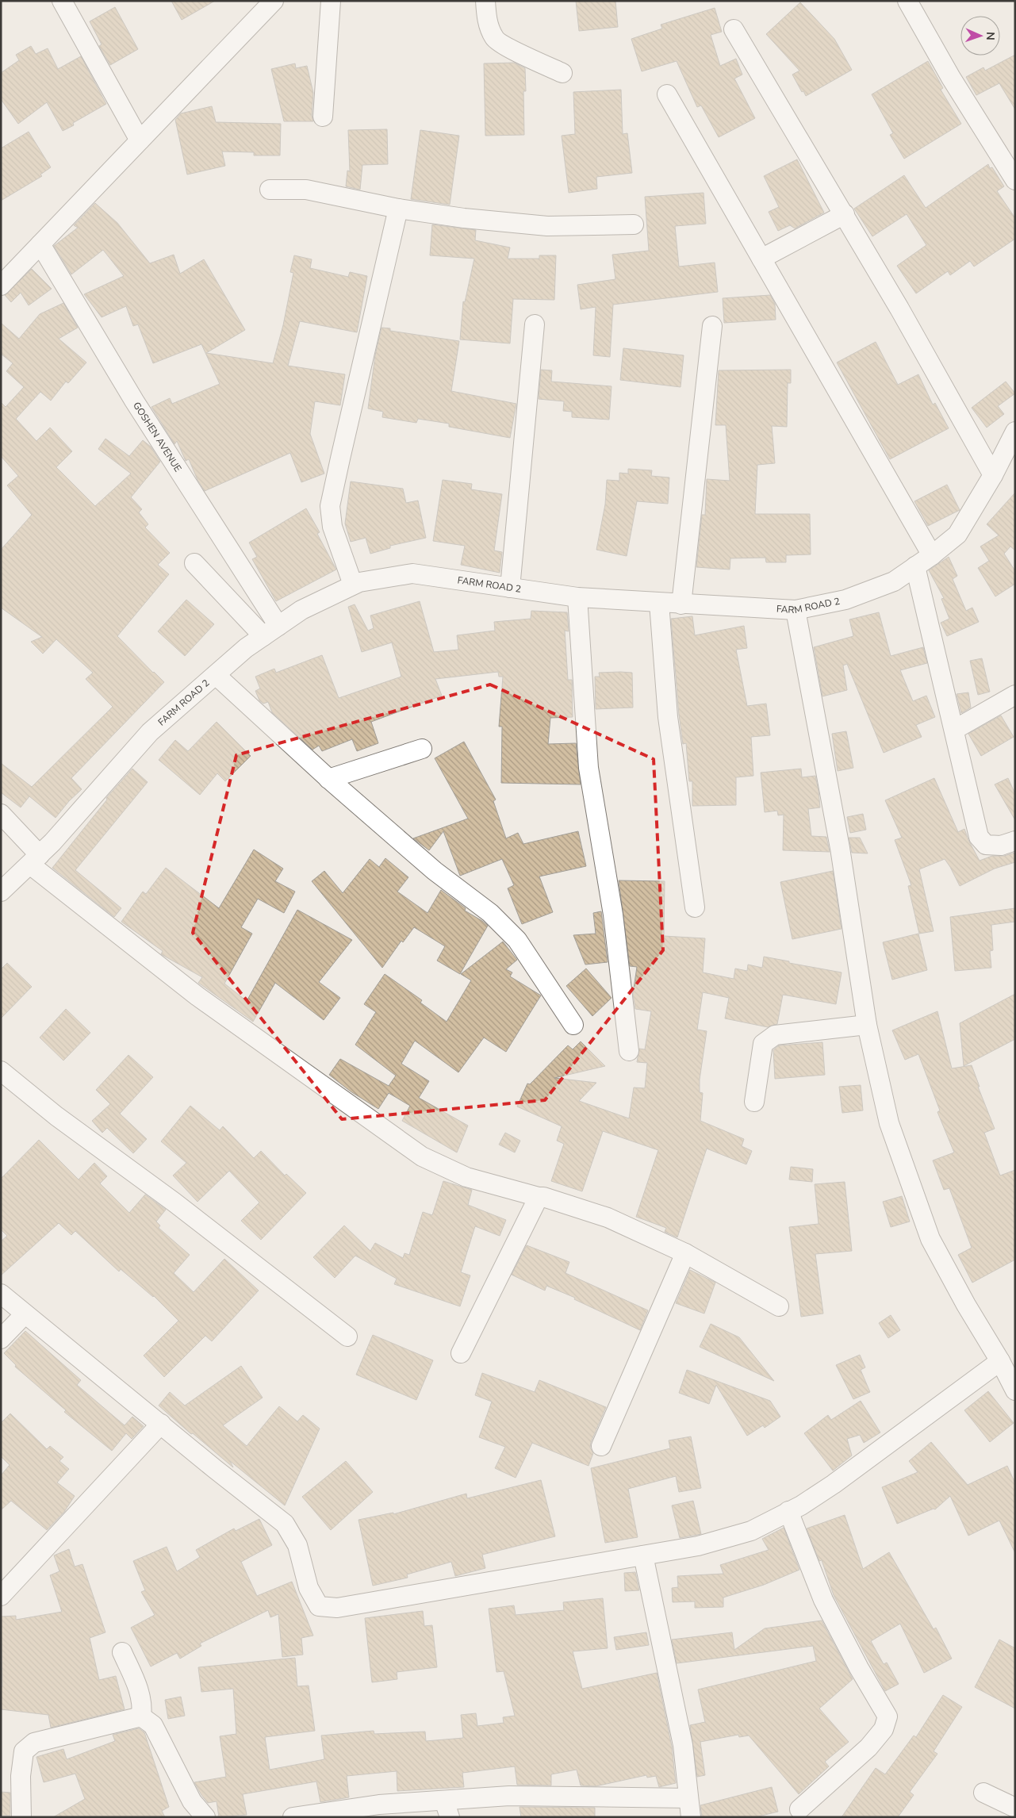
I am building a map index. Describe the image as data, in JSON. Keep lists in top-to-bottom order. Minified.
{"streets":{"street":["GOSHEN AVENUE","FARM ROAD 2"]},"crossings":[["GOSHEN AVENUE","FARM ROAD 2"]],"north":"right"}
